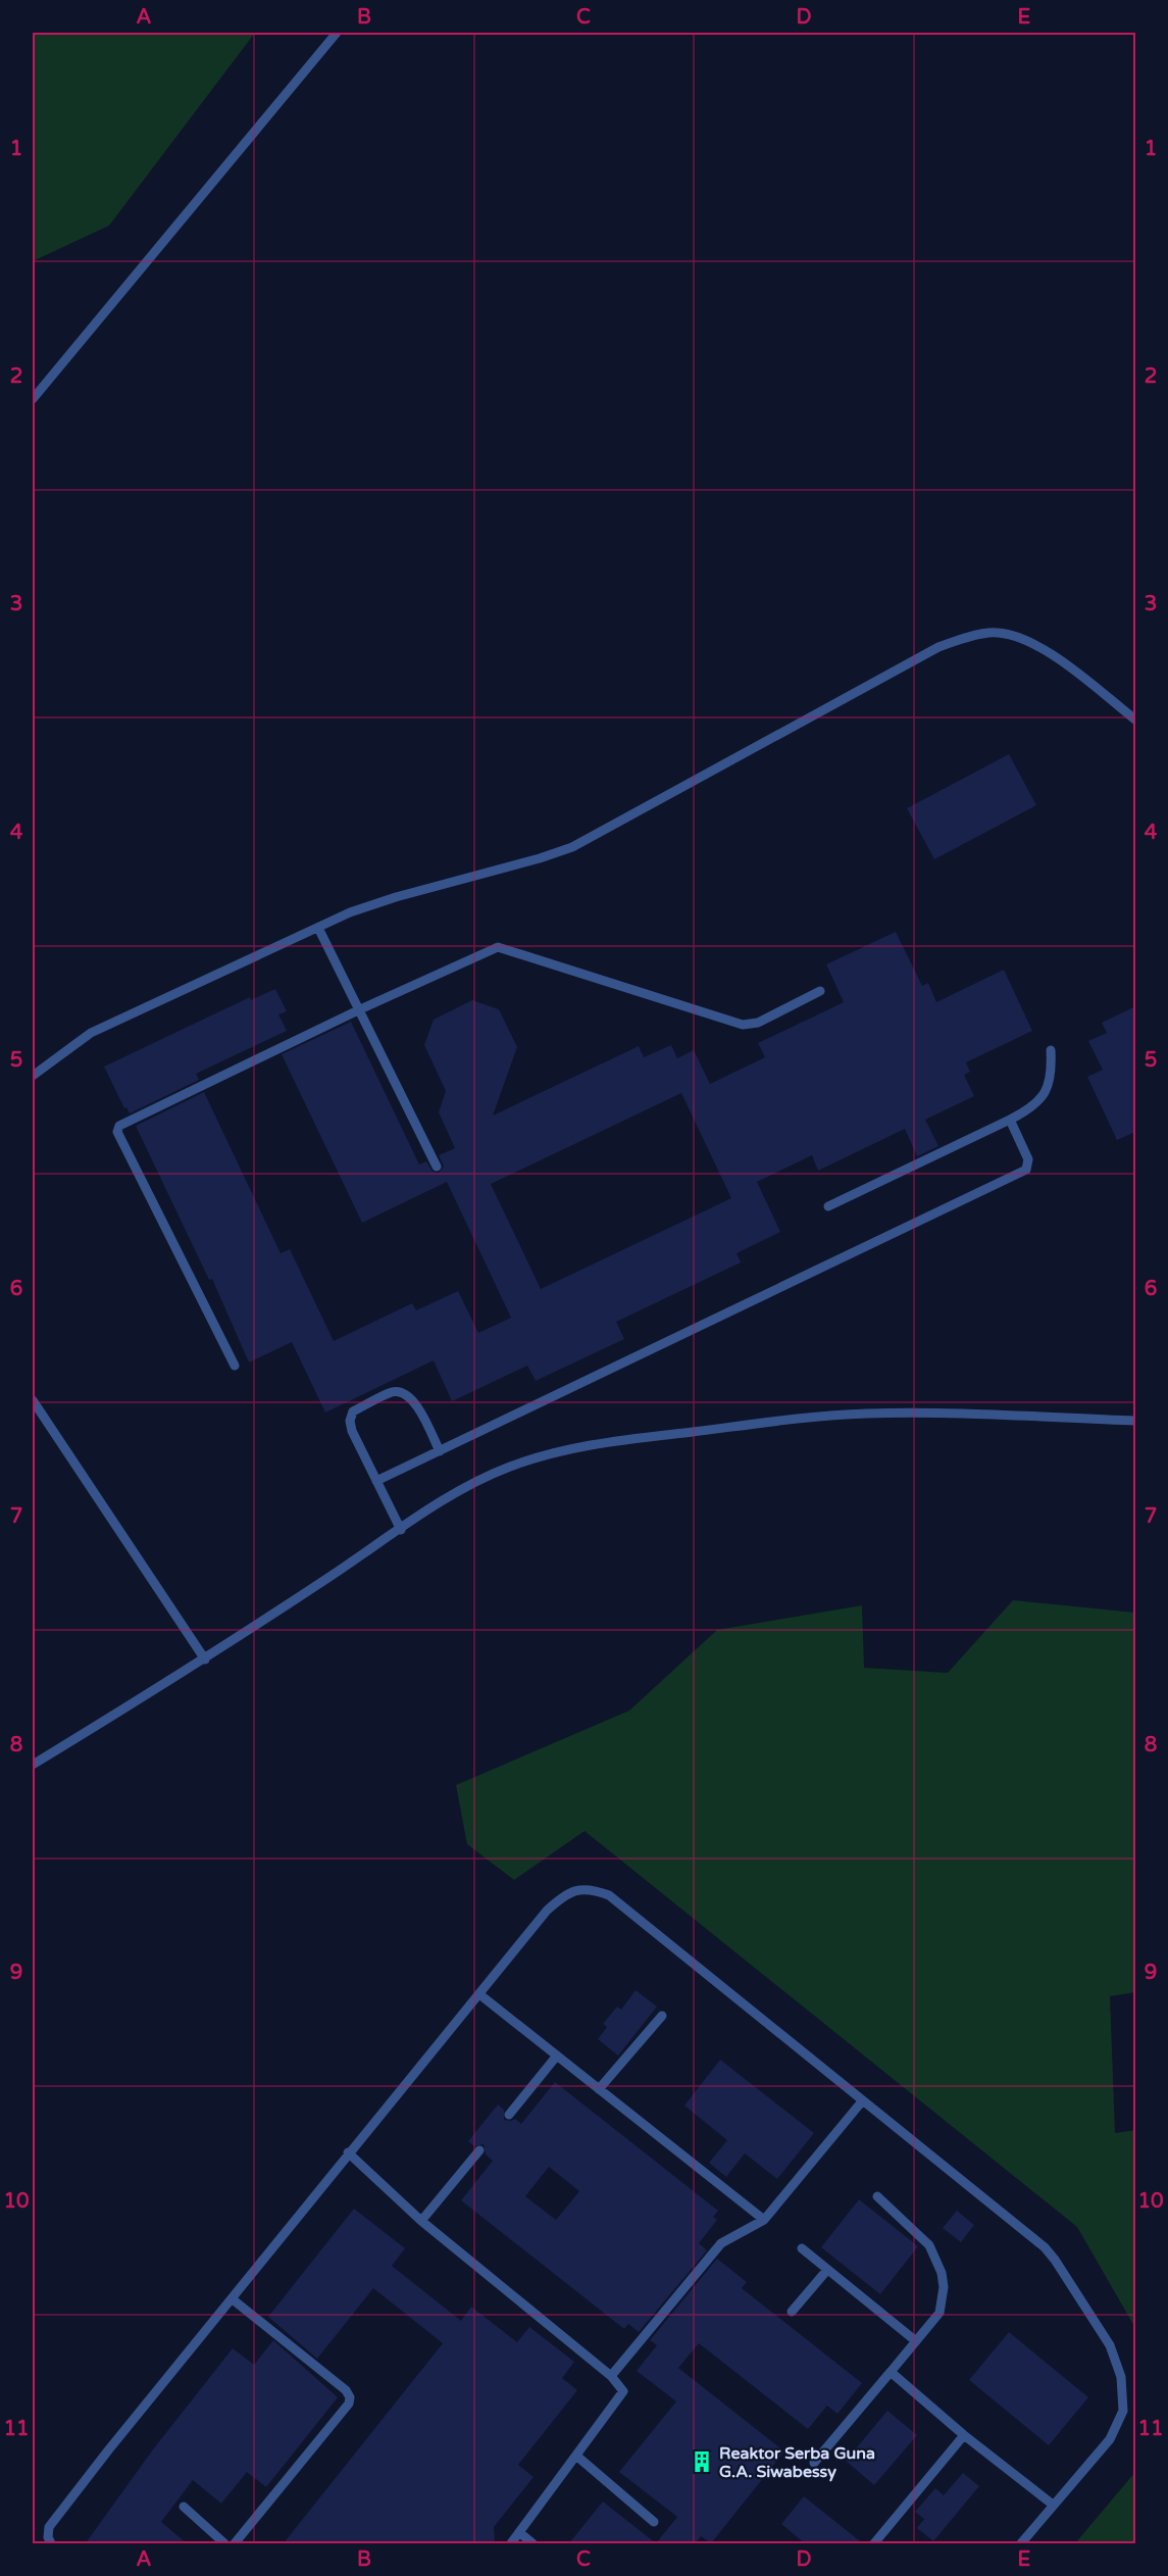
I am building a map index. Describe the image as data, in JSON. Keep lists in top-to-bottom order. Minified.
{"places":{"building":["Reaktor Serba Guna G.A. Siwabessy"]},"grid":{"columns":["A","B","C","D","E"],"rows":["1","2","3","4","5","6","7","8","9","10","11"]}}
